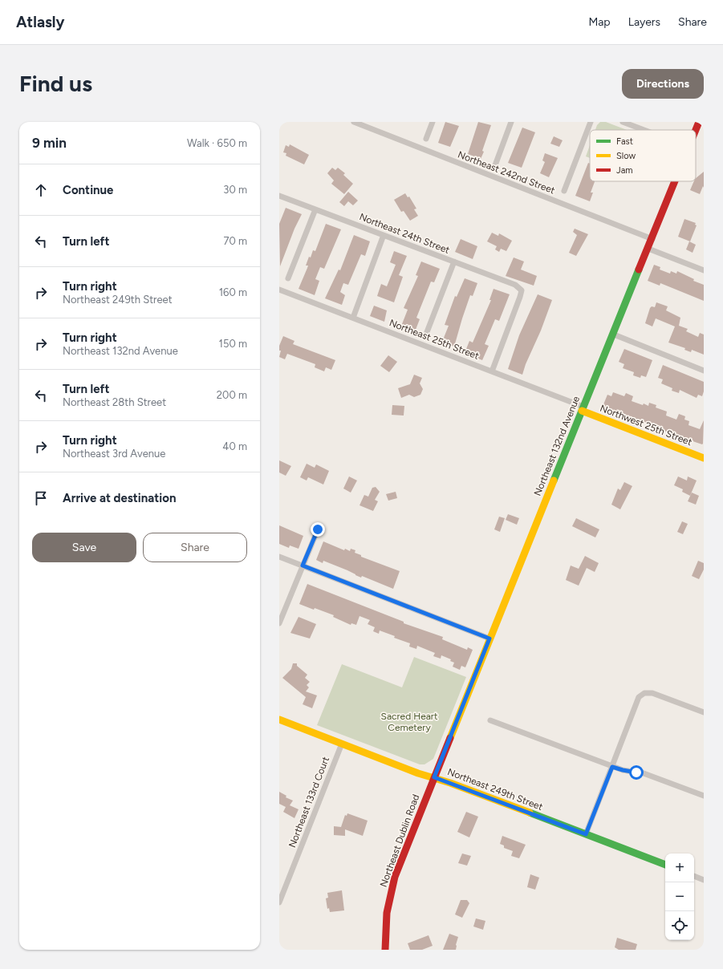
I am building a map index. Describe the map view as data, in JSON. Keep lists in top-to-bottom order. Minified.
{"streets":{"street":["Northeast 242nd Street","Northeast 24th Street","Northeast 25th Street","Northwest 25th Street","Northeast 132nd Avenue","Northeast 249th Street","Northeast 133rd Court","Northeast Dublin Road"]},"crossings":[["Northeast 242nd Street","Northeast 132nd Avenue"],["Northeast 24th Street","Northeast 25th Street"],["Northeast 25th Street","Northwest 25th Street"],["Northeast 25th Street","Northeast 132nd Avenue"],["Northwest 25th Street","Northeast 132nd Avenue"],["Northeast 132nd Avenue","Northeast 249th Street"],["Northeast 132nd Avenue","Northeast Dublin Road"],["Northeast 249th Street","Northeast 133rd Court"],["Northeast 249th Street","Northeast Dublin Road"]],"parks":["Sacred Heart Cemetery"],"legend":["Fast","Slow","Jam"],"page":{"header":"Atlasly","nav":["Map","Layers","Share"],"buttons":["Directions",["Save","Share"]],"title":"Find us","heading":["9 min","Walk · 650 m"],"list":[["Continue","30 m"],["Turn left","70 m"],["Turn right","Northeast 249th Street","160 m"],["Turn right","Northeast 132nd Avenue","150 m"],["Turn left","Northeast 28th Street","200 m"],["Turn right","Northeast 3rd Avenue","40 m"],"Arrive at destination"],"map_buttons":["+","−"]}}
